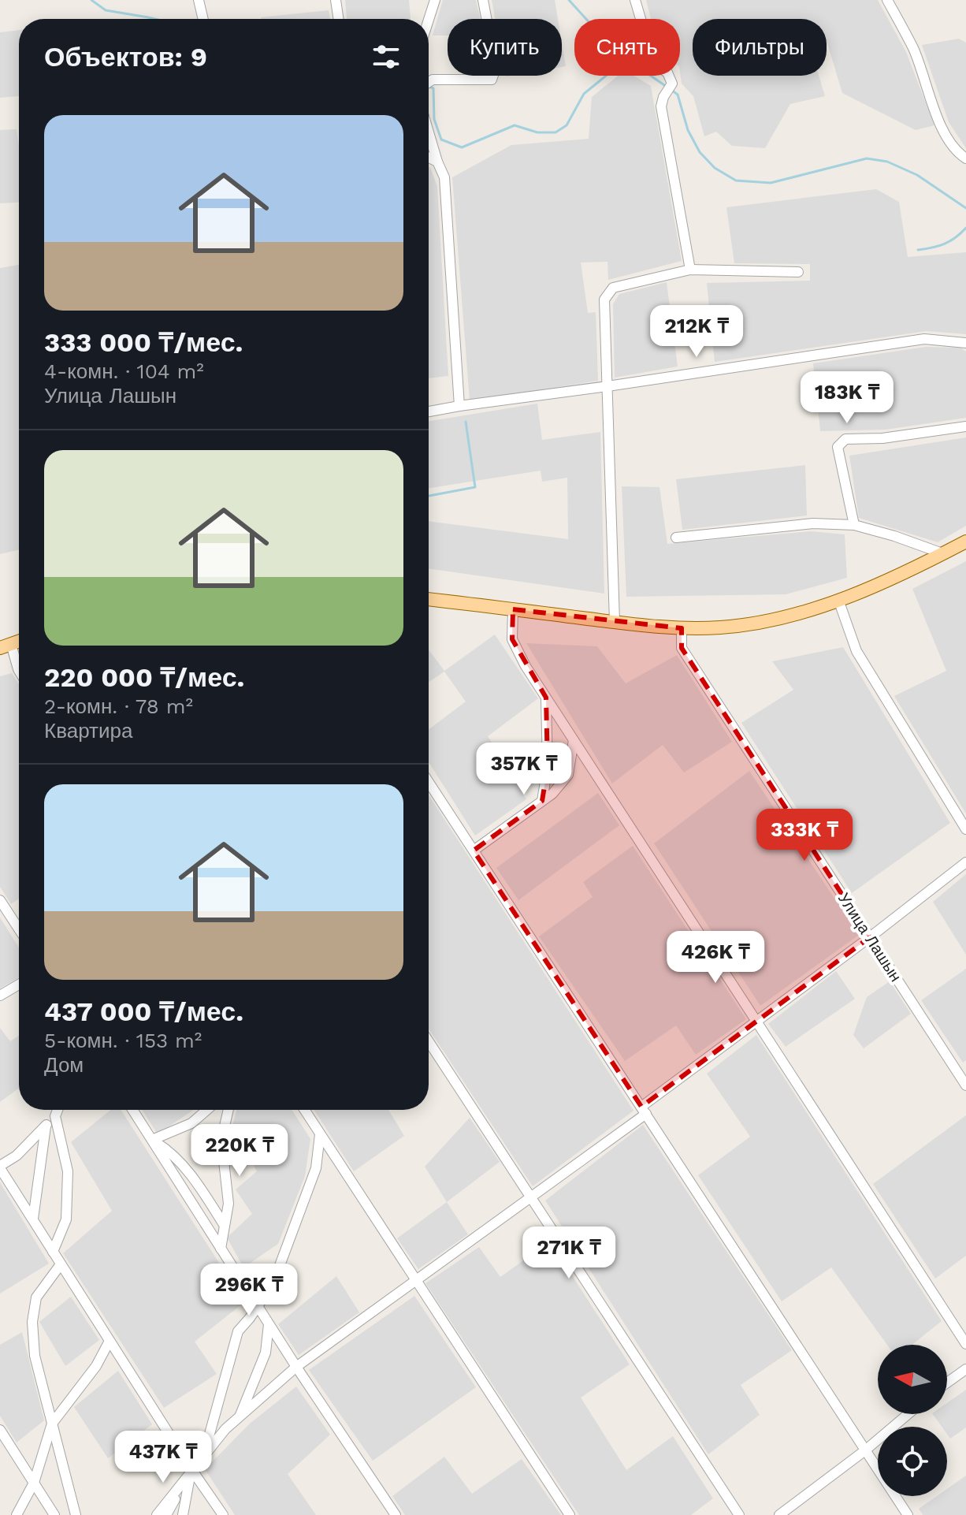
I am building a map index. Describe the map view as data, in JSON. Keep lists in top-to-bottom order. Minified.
{"streets":{"street":["Улица Лашын"]},"north":"left","page":{"chip":["Купить","Снять","Фильтры"],"heading":"Объектов: 9","list":[{"name":"333 000 ₸/мес.","note":"4-комн. · 104 m² · Улица Лашын"},{"name":"220 000 ₸/мес.","note":"2-комн. · 78 m² · Квартира"},{"name":"437 000 ₸/мес.","note":"5-комн. · 153 m² · Дом"}],"price":["212K ₸","183K ₸","357K ₸","333K ₸","426K ₸","220K ₸","271K ₸","296K ₸","437K ₸"]}}
